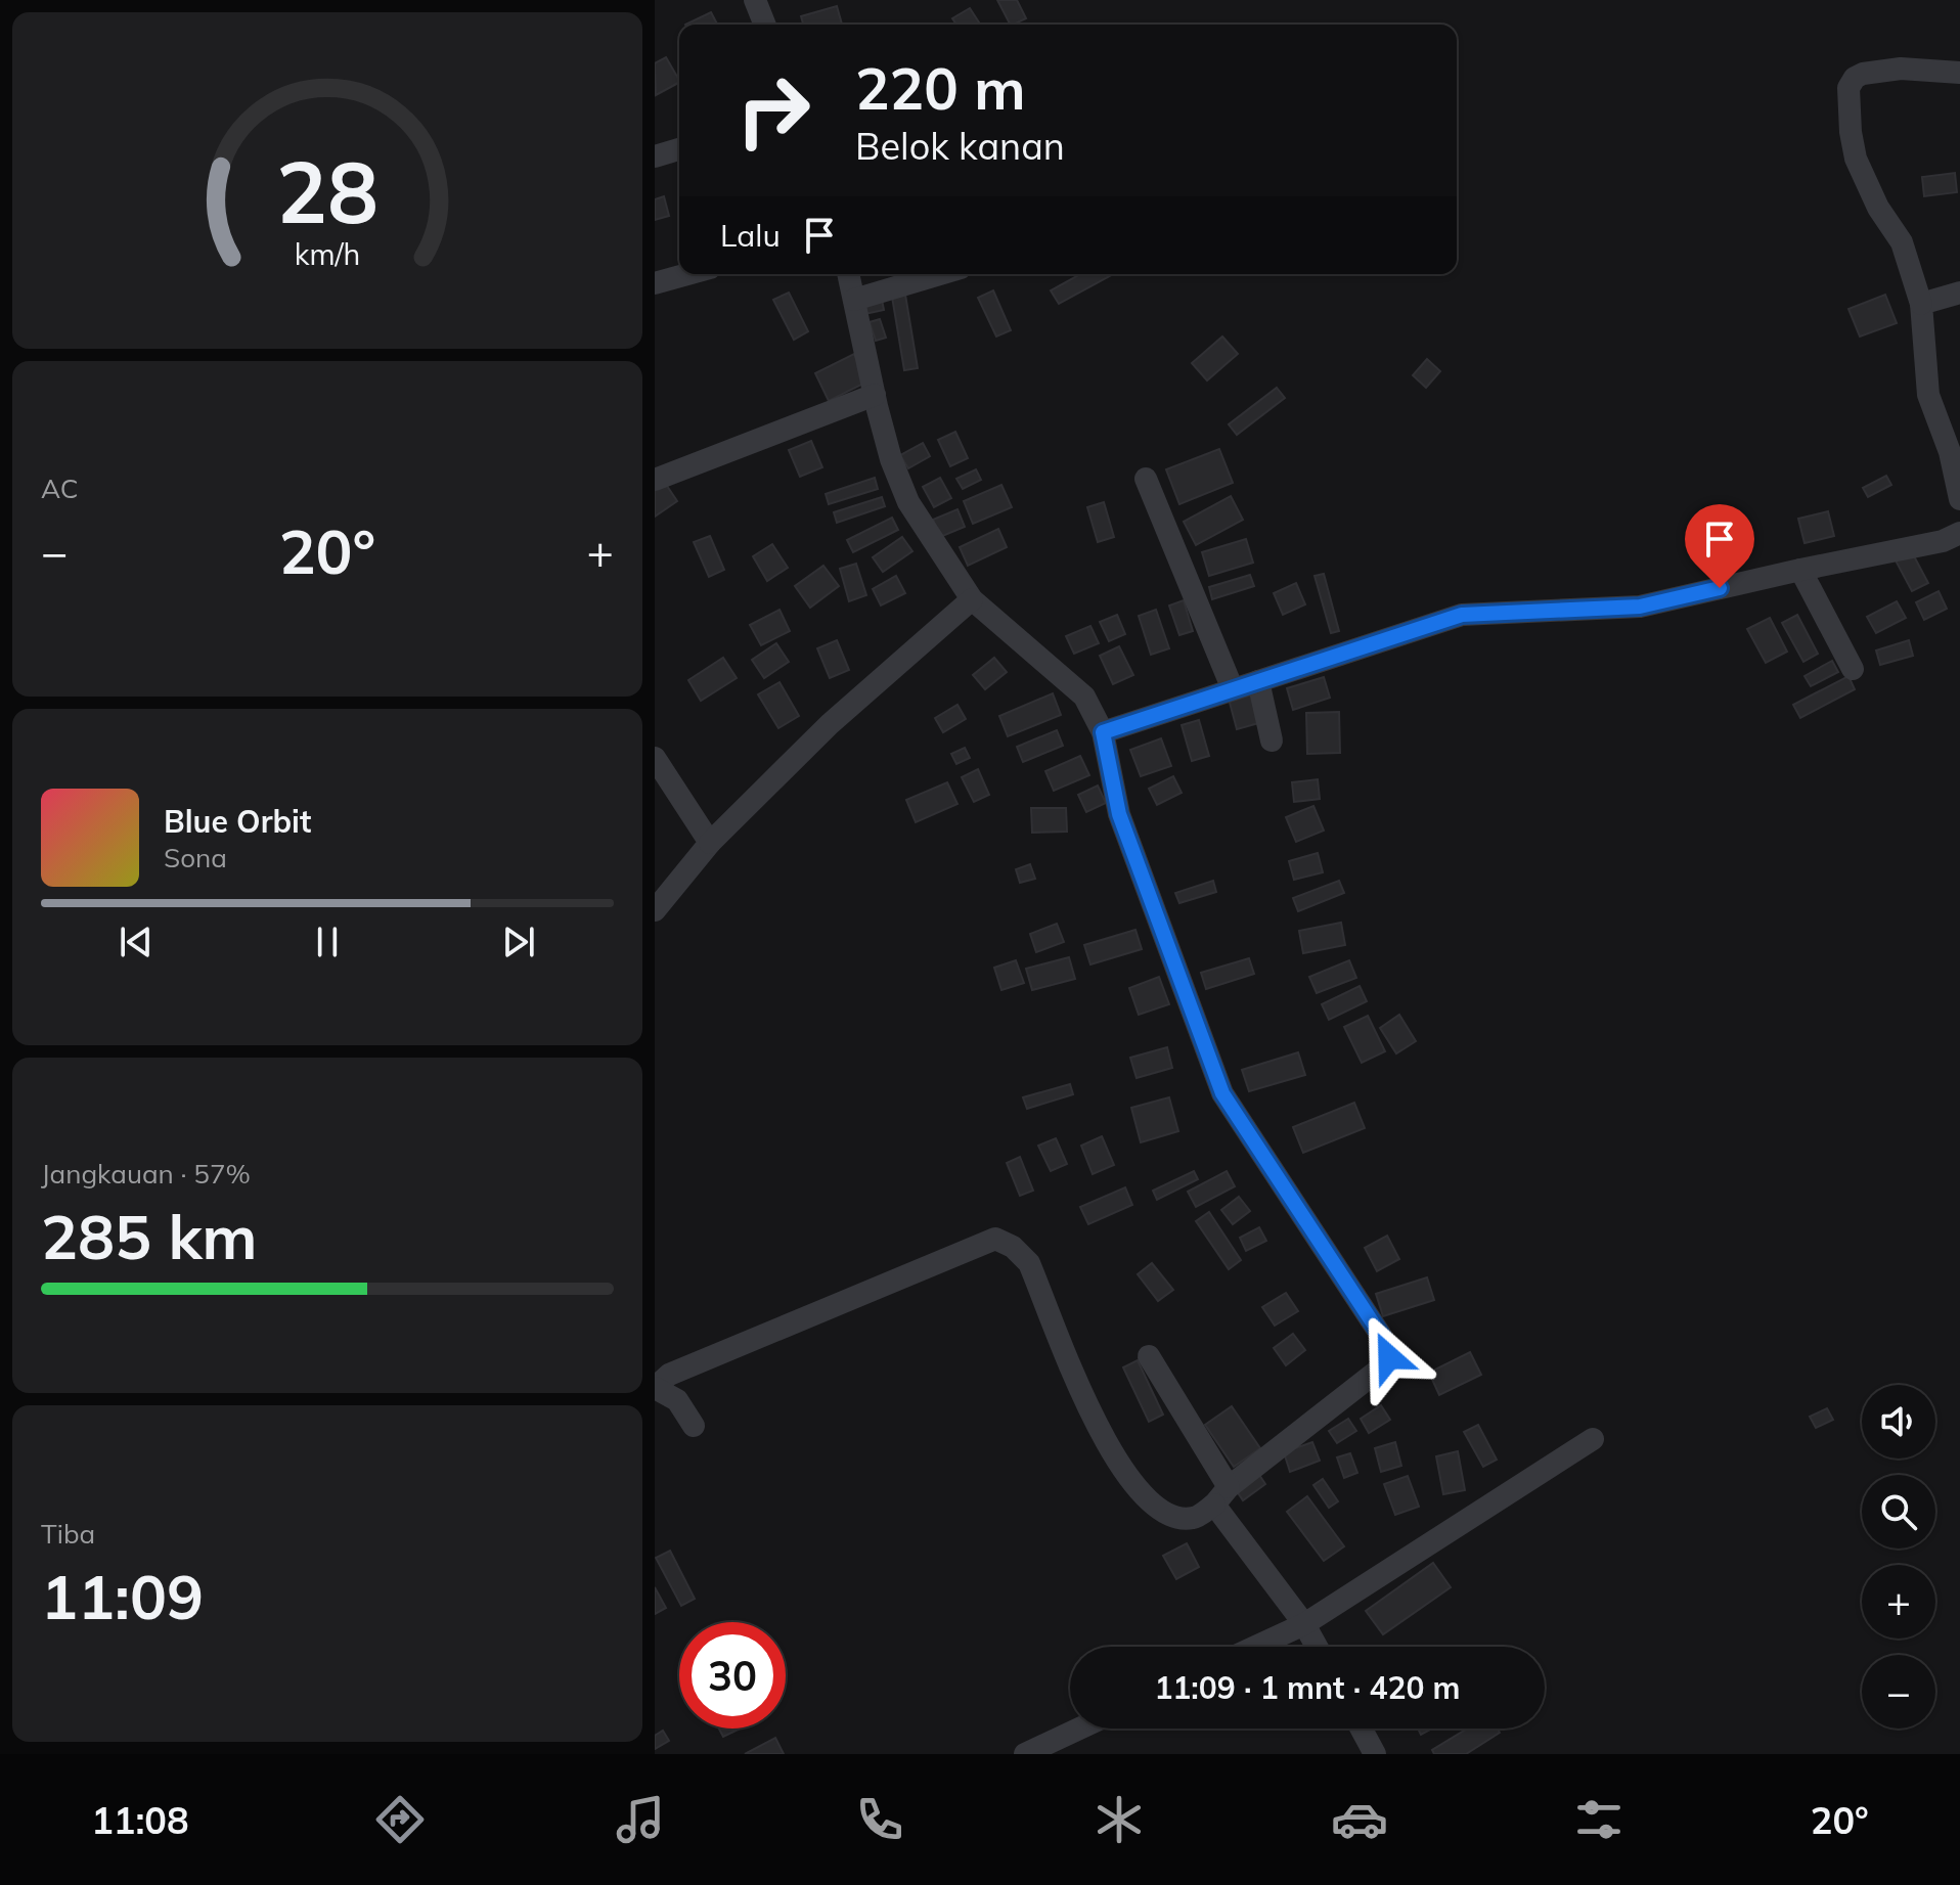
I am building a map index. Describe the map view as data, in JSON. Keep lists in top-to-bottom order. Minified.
{"page":{"turn":["220 m","Belok kanan"],"then":"Lalu","tile":["AC",["Jangkauan · 57%","285 km"],["Tiba","11:09"]],"heat":["−","20°","+"],"song":["Blue Orbit","Sona"],"map_buttons":["+","−"],"limit":"30","trip":"11:09 · 1 mnt · 420 m","tabs":["11:08","20°"],"gauge":["28","km/h"]}}
